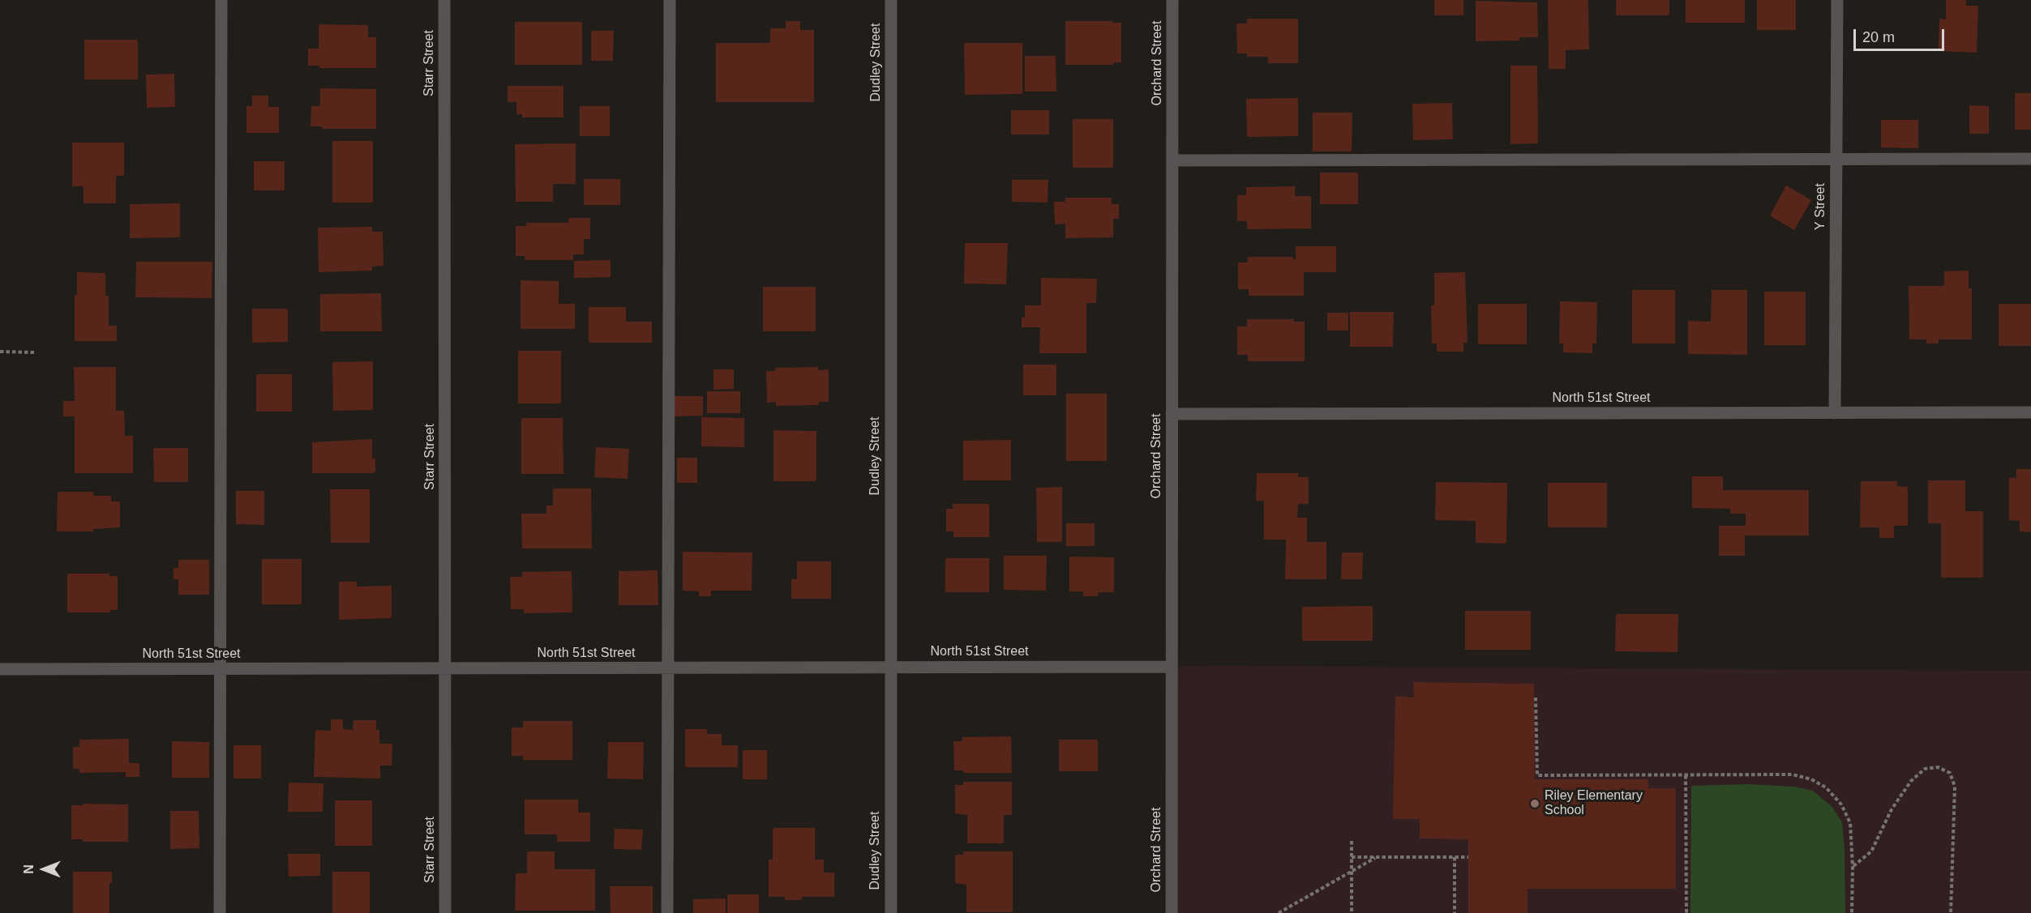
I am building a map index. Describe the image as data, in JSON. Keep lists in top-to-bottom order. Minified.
{"streets":{"street":["Dudley Street","Starr Street","Orchard Street","Y Street","North 51st Street"]},"crossings":[["Dudley Street","North 51st Street"],["Starr Street","North 51st Street"],["Orchard Street","North 51st Street"],["Y Street","North 51st Street"]],"places":["Riley Elementary School"],"scale_bar":"20 m","north":"left"}
